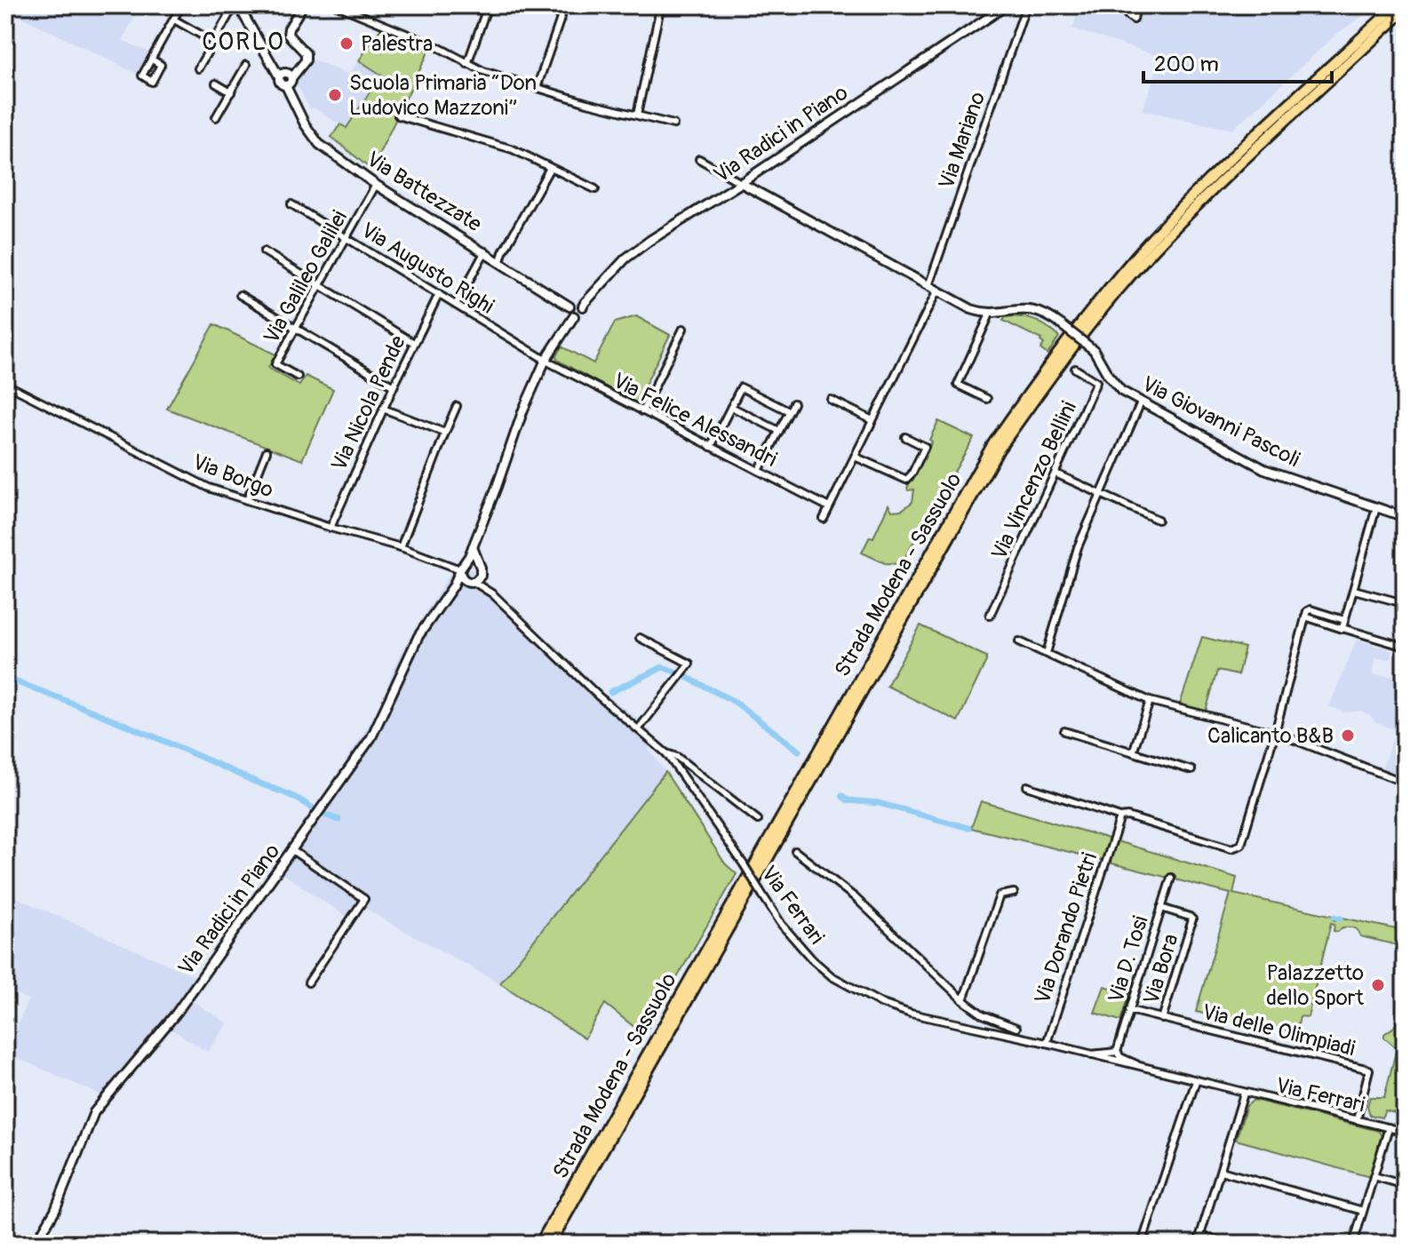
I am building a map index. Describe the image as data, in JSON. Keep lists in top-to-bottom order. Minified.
{"streets":{"highway":["Strada Modena - Sassuolo"],"street":["Via Radici in Piano","Via Mariano","Via Battezzate","Via Augusto Righi","Via Galileo Galilei","Via Nicola Pende","Via Felice Alessandri","Via Giovanni Pascoli","Via Borgo","Via Vincenzo Bellini","Via Ferrari","Via Dorando Pietri","Via D. Tosi","Via Bora","Via delle Olimpiadi"]},"crossings":[["Via Radici in Piano","Via Battezzate"],["Via Radici in Piano","Via Augusto Righi"],["Via Radici in Piano","Via Felice Alessandri"],["Via Radici in Piano","Via Giovanni Pascoli"],["Via Radici in Piano","Via Borgo"],["Via Radici in Piano","Via Ferrari"],["Via Mariano","Via Giovanni Pascoli"],["Via Battezzate","Via Galileo Galilei"],["Via Augusto Righi","Via Galileo Galilei"],["Via Augusto Righi","Via Nicola Pende"],["Via Augusto Righi","Via Felice Alessandri"],["Via Nicola Pende","Via Borgo"],["Via Borgo","Via Ferrari"],["Via Ferrari","Via Dorando Pietri"],["Via Ferrari","Via delle Olimpiadi"],["Via D. Tosi","Via Bora"],["Via D. Tosi","Via delle Olimpiadi"],["Via Bora","Via delle Olimpiadi"]],"districts":["CORLO"],"places":["Palestra","Scuola Primaria “Don Ludovico Mazzoni”","Calicanto B&B","Palazzetto dello Sport"],"scale_bar":"200 m"}
